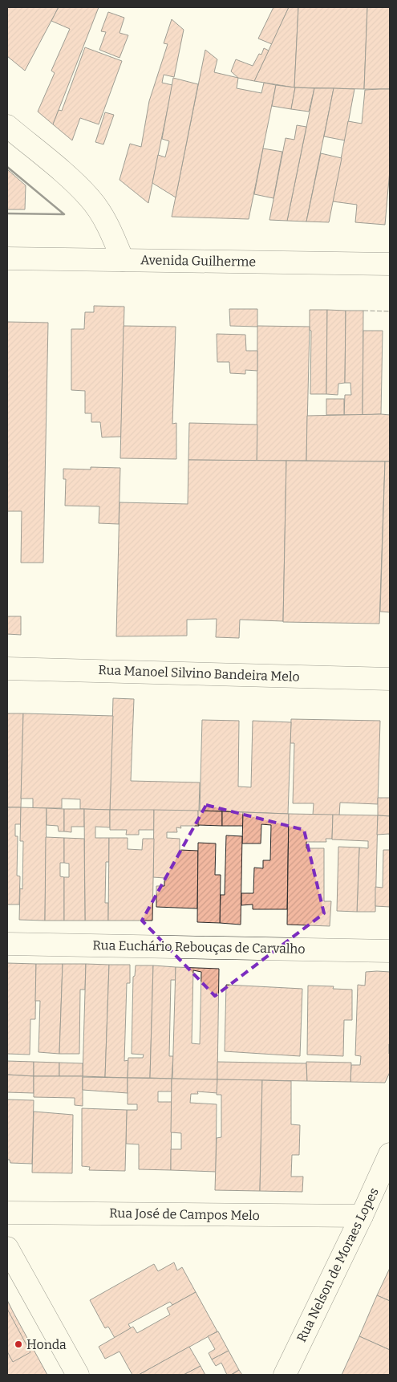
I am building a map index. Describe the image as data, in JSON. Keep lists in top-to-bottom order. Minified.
{"streets":{"street":["Avenida Guilherme","Rua Manoel Silvino Bandeira Melo","Rua Euchário Rebouças de Carvalho","Rua José de Campos Melo","Rua Nelson de Moraes Lopes"]},"crossings":[["Rua José de Campos Melo","Rua Nelson de Moraes Lopes"]],"places":["Honda"]}
